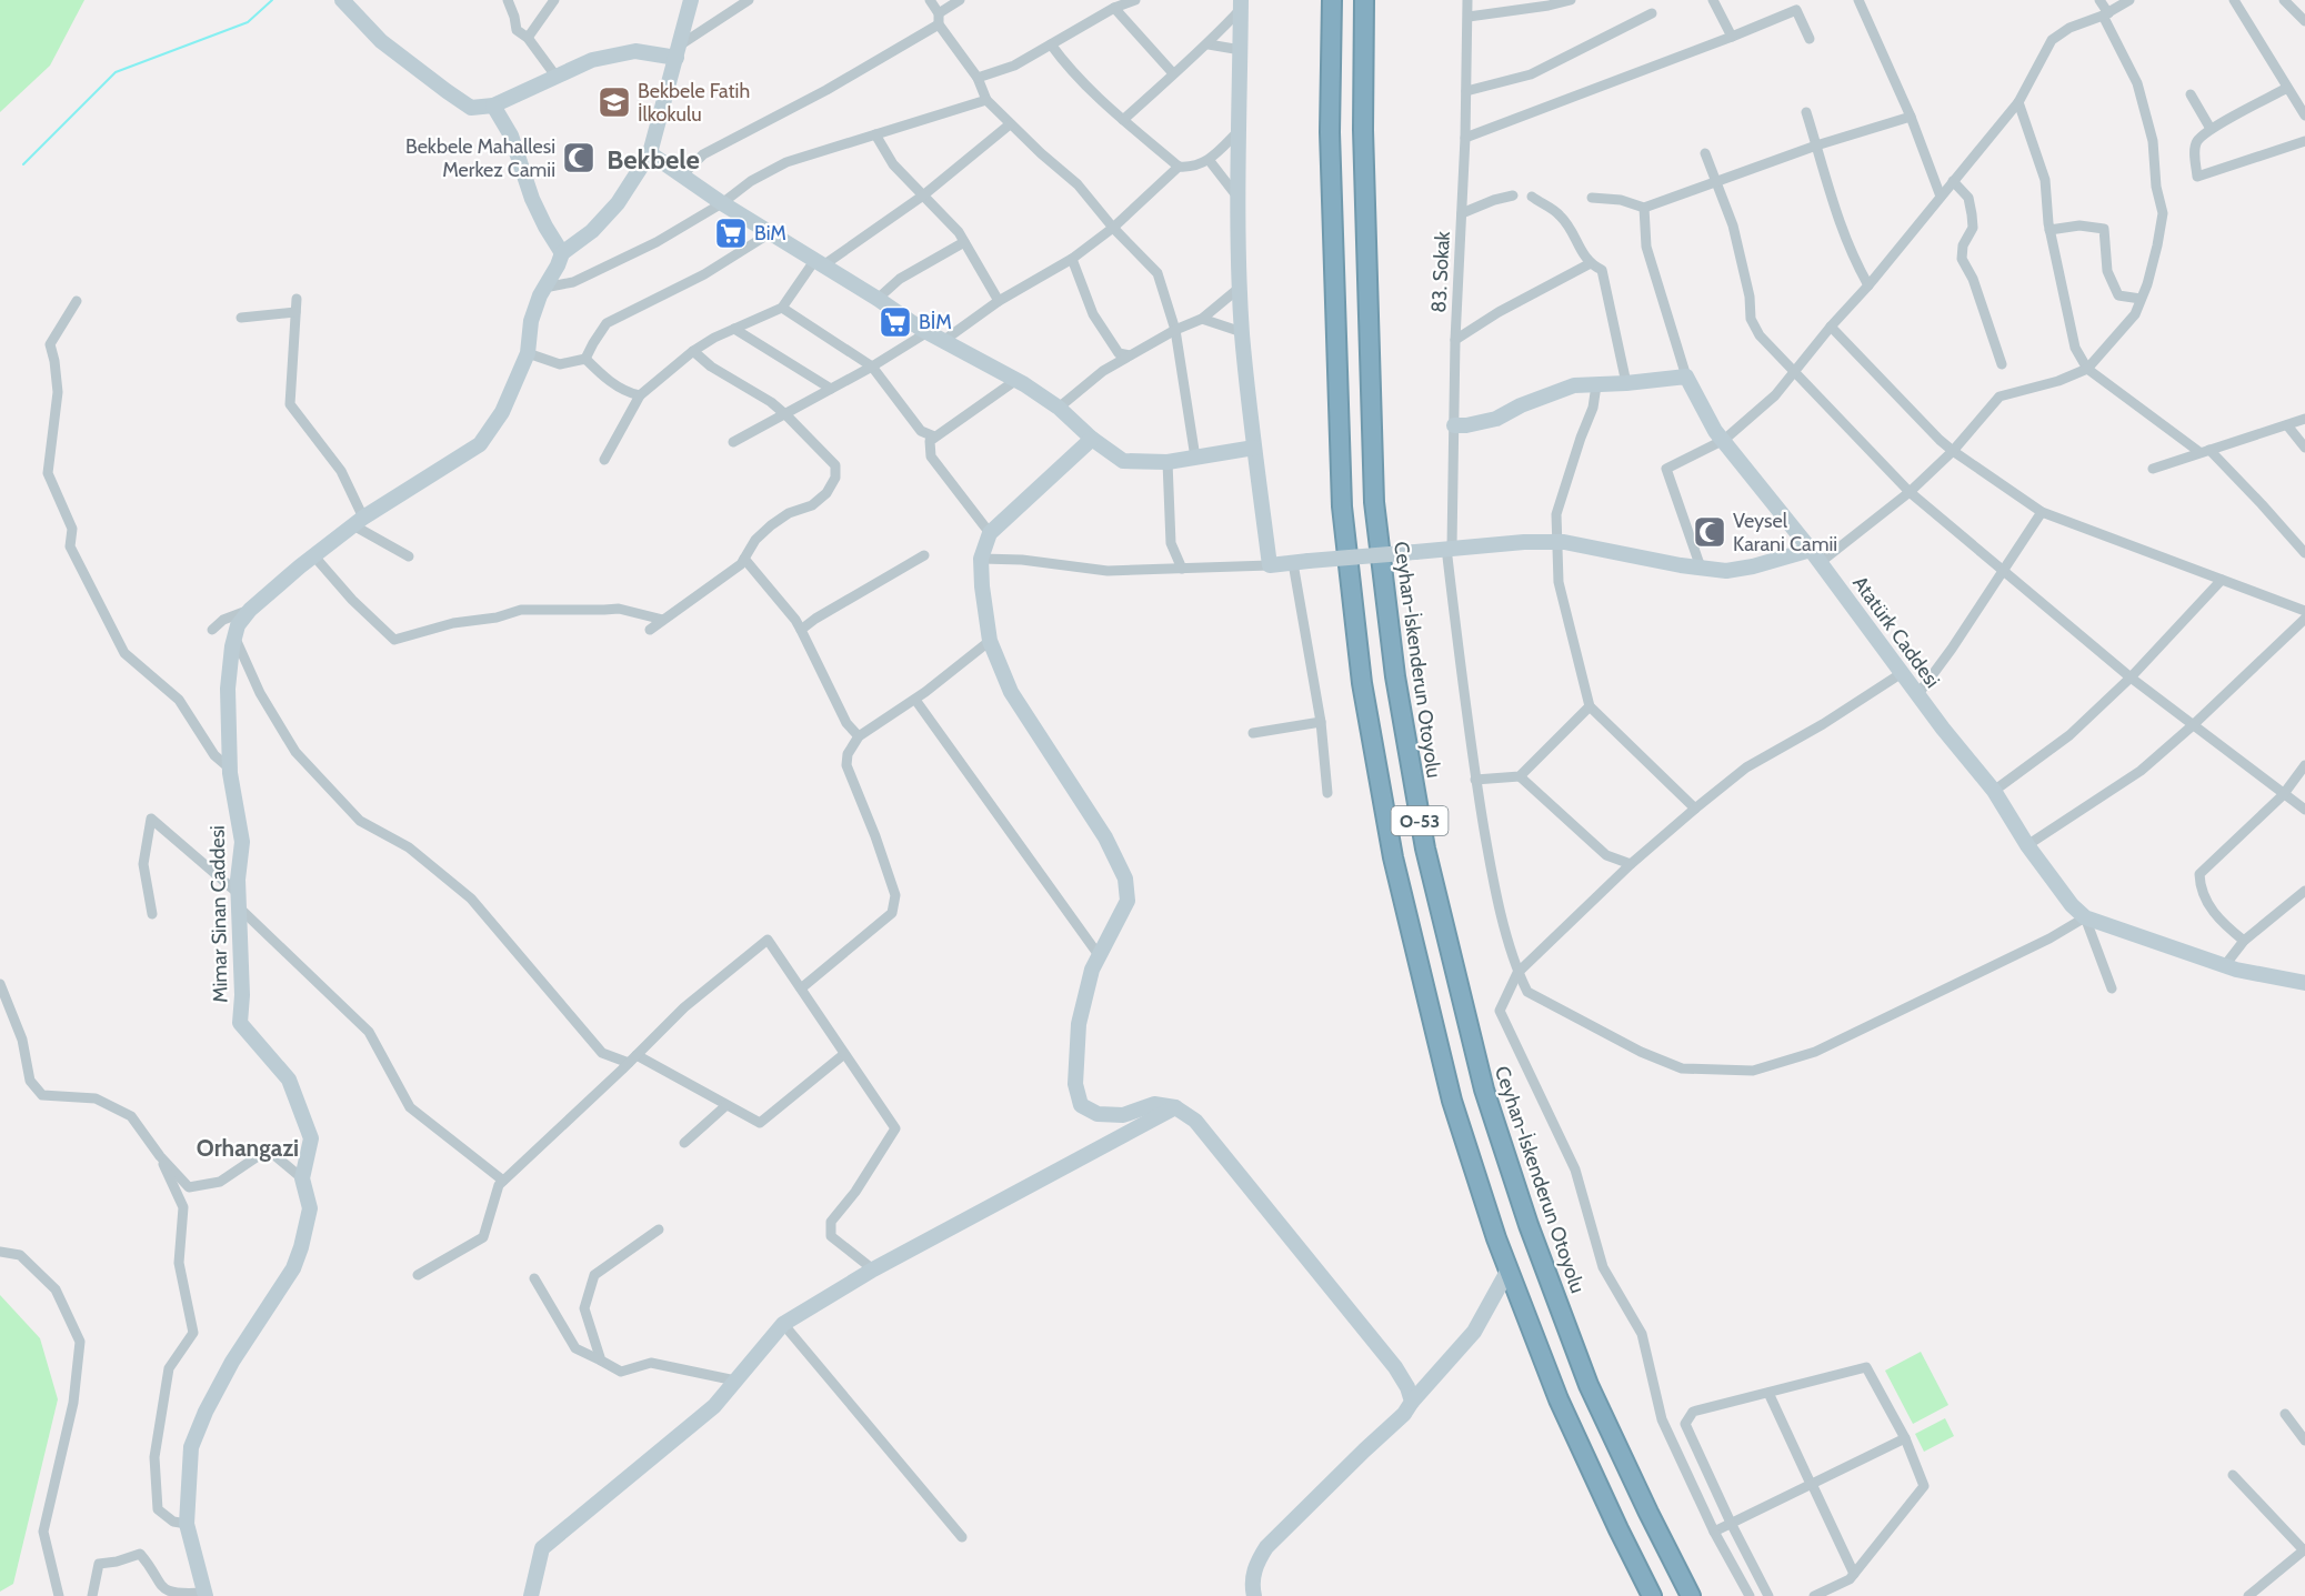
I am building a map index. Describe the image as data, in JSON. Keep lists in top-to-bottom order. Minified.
{"streets":{"highway":["Ceyhan-İskenderun Otoyolu","O-53"],"street":["83. Sokak","Atatürk Caddesi","Mimar Sinan Caddesi"]},"districts":["Bekbele","Orhangazi"],"places":{"school or university":["Bekbele Fatih İlkokulu"],"mosque":["Bekbele Mahallesi Merkez Camii","Veysel Karani Camii"],"supermarket":["BiM","BİM"]}}
